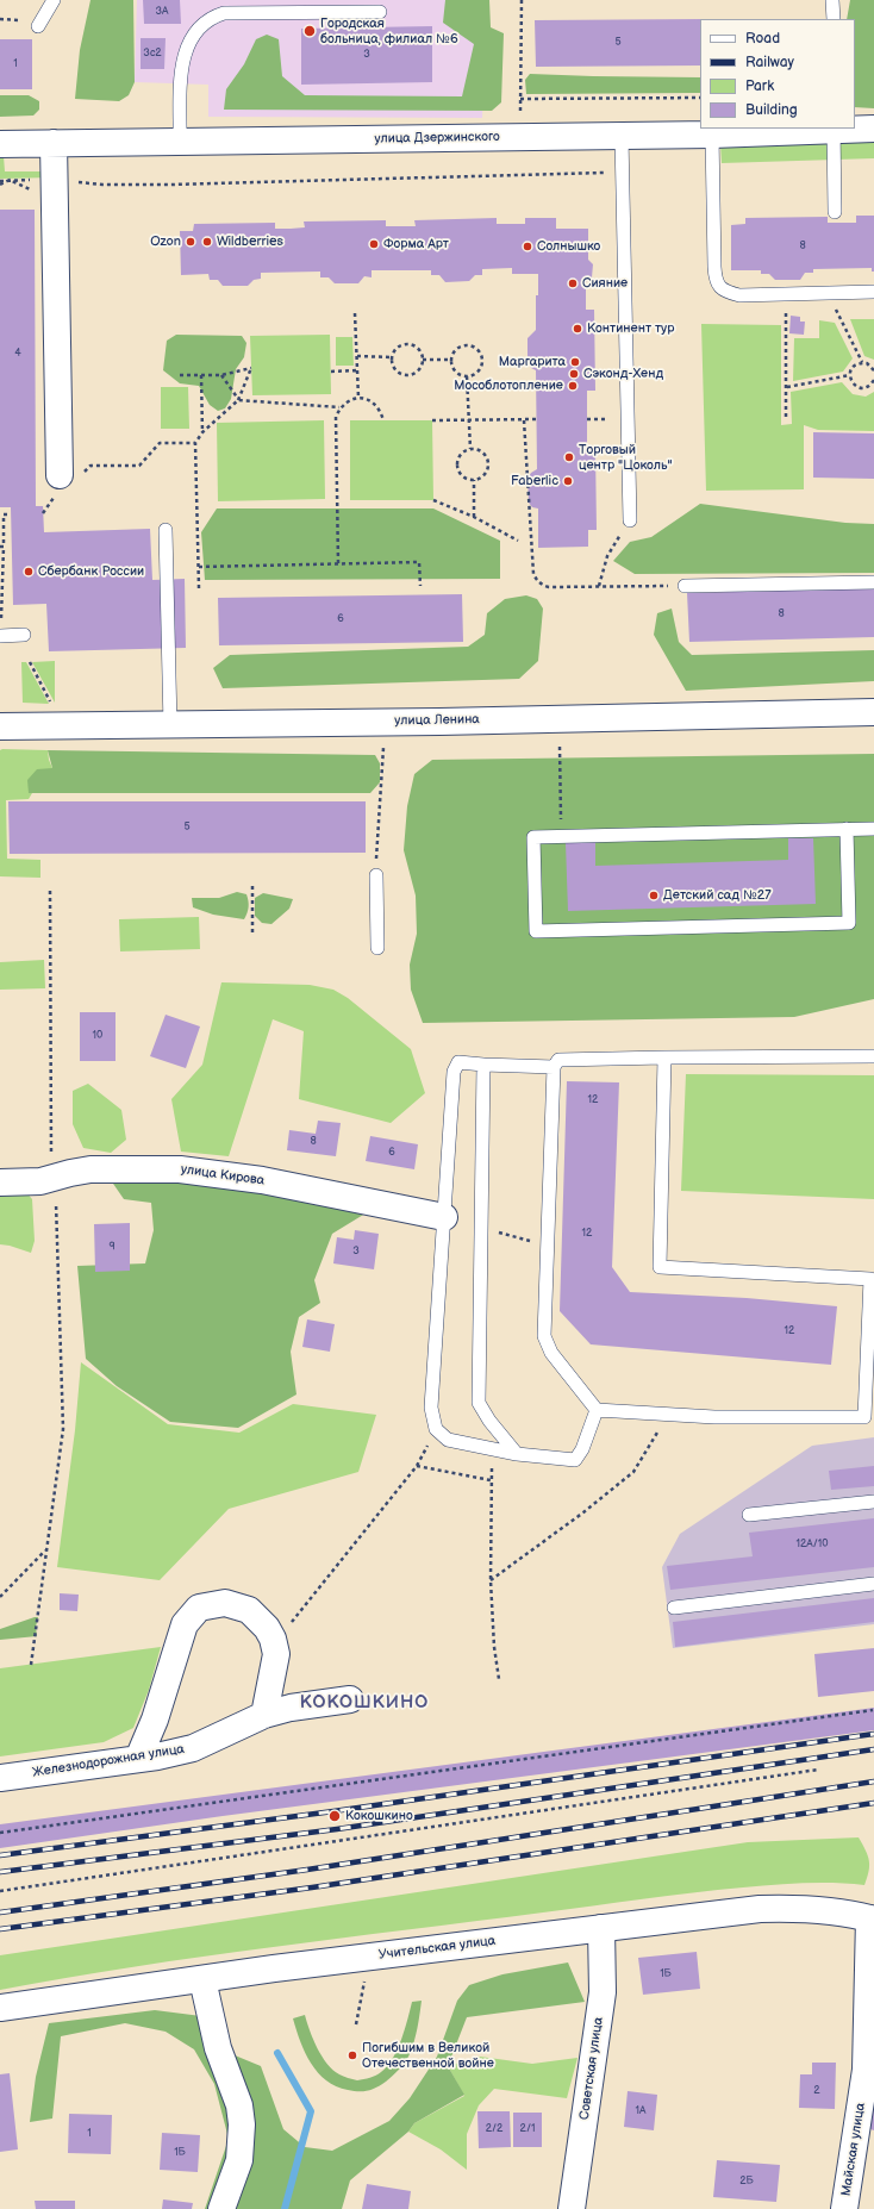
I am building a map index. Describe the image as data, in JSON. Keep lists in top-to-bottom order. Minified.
{"streets":{"street":["улица Дзержинского","улица Ленина","улица Кирова","Железнодорожная улица","Учительская улица","Советская улица","Майская улица"]},"crossings":[["Учительская улица","Советская улица"],["Учительская улица","Майская улица"]],"districts":["КОКОШКИНО"],"places":["Городская больница, филиал №6","Ozon","Wildberries","Форма Арт","Солнышко","Сияние","Континент тур","Маргарита","Сэконд-Хенд","Мособлотопление","Торговый центр \"Цоколь\"","Faberlic","Сбербанк России","Детский сад №27","Кокошкино","Погибшим в Великой Отечественной войне"],"house_numbers":["3А","5","3с2","3","1","8","4","8","6","5","10","12","8","6","12","9","3","12","12А/10","1Б","2","1А","2/2","2/1","1","1Б","2Б"],"legend":["Road","Railway","Park","Building"]}
